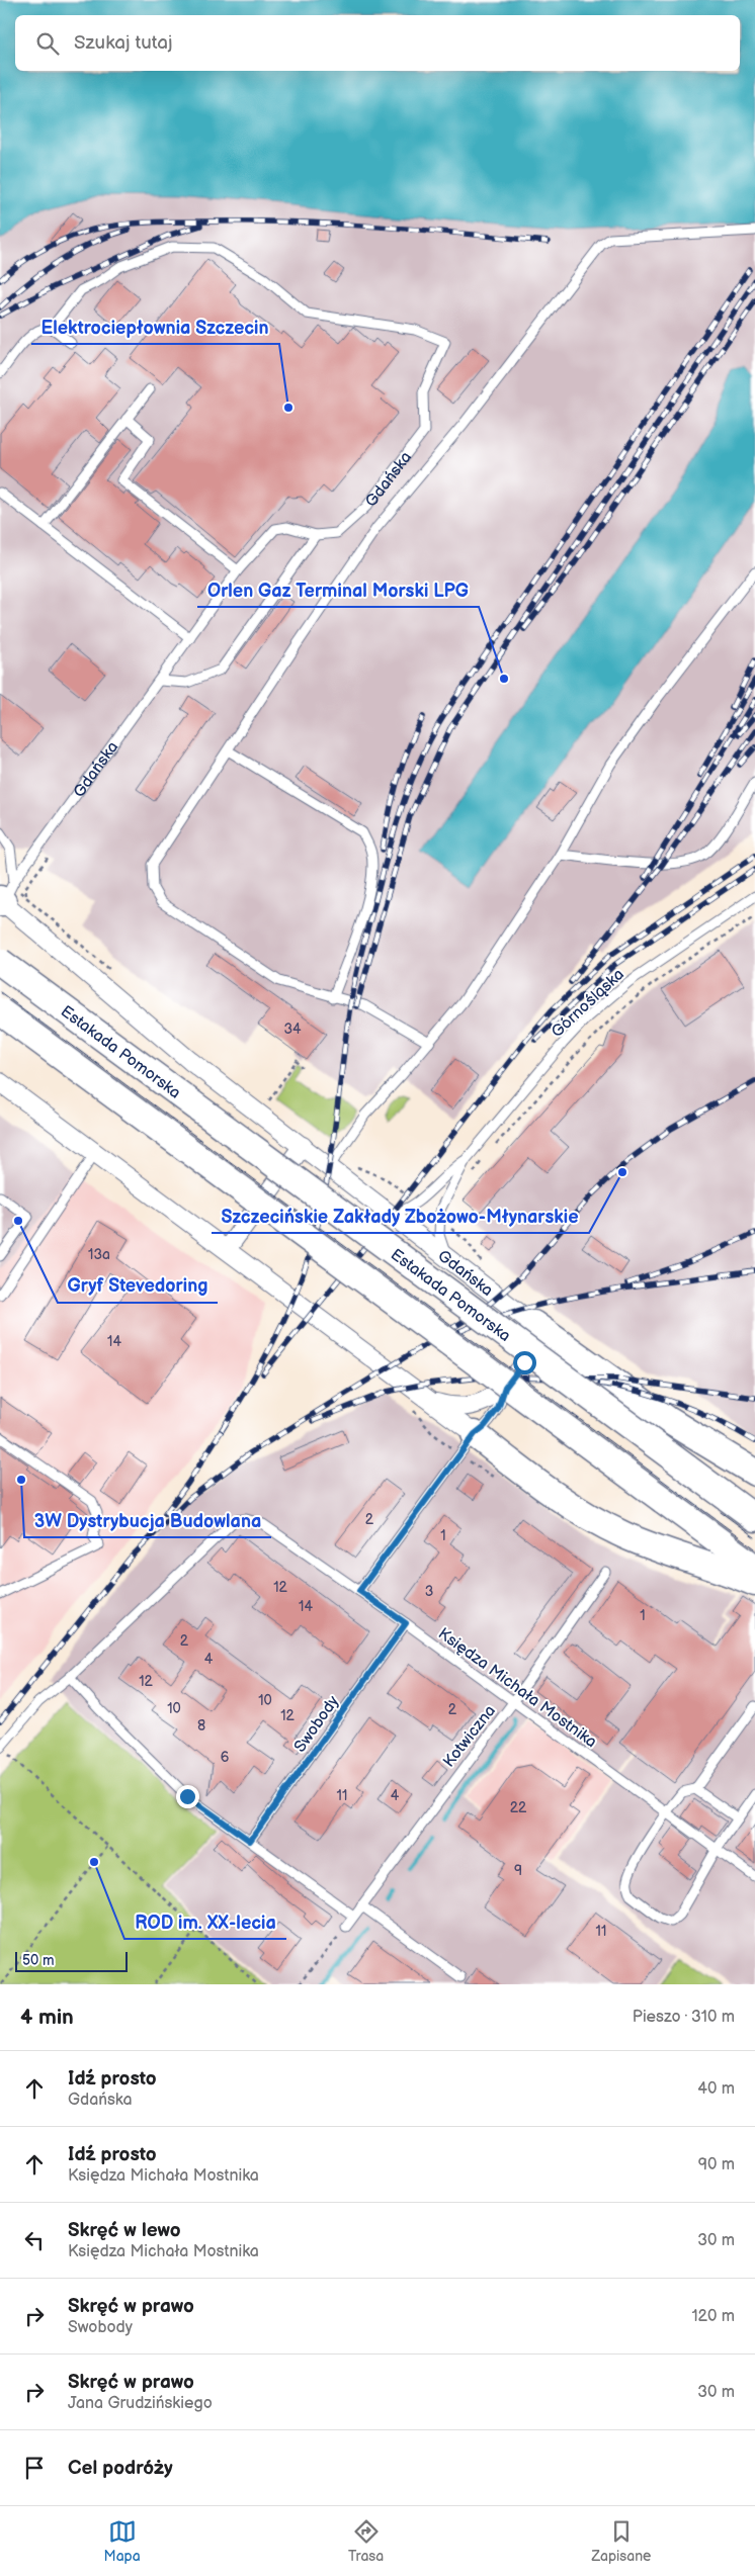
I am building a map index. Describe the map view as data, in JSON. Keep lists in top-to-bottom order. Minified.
{"streets":{"main road":["Estakada Pomorska"],"street":["Gdańska"],"lane":["Górnośląska","Księdza Michała Mostnika","Swobody","Kotwiczna"]},"crossings":[["Gdańska","Górnośląska"],["Księdza Michała Mostnika","Swobody"],["Księdza Michała Mostnika","Kotwiczna"]],"places":["Elektrociepłownia Szczecin","Orlen Gaz Terminal Morski LPG","Szczecińskie Zakłady Zbożowo-Młynarskie","Gryf Stevedoring","3W Dystrybucja Budowlana","ROD im. XX-lecia"],"house_numbers":["34","13a","14","2","1","12","3","14","1","2","4","12","10","10","2","12","8","6","11","4","22","9","11"],"scale_bar":"50 m","page":{"search":"Szukaj tutaj","scale":"50 m","heading":["4 min","Pieszo · 310 m"],"list":[["Idź prosto","Gdańska","40 m"],["Idź prosto","Księdza Michała Mostnika","90 m"],["Skręć w lewo","Księdza Michała Mostnika","30 m"],["Skręć w prawo","Swobody","120 m"],["Skręć w prawo","Jana Grudzińskiego","30 m"],"Cel podróży"],"nav":["Mapa","Trasa","Zapisane"]}}
